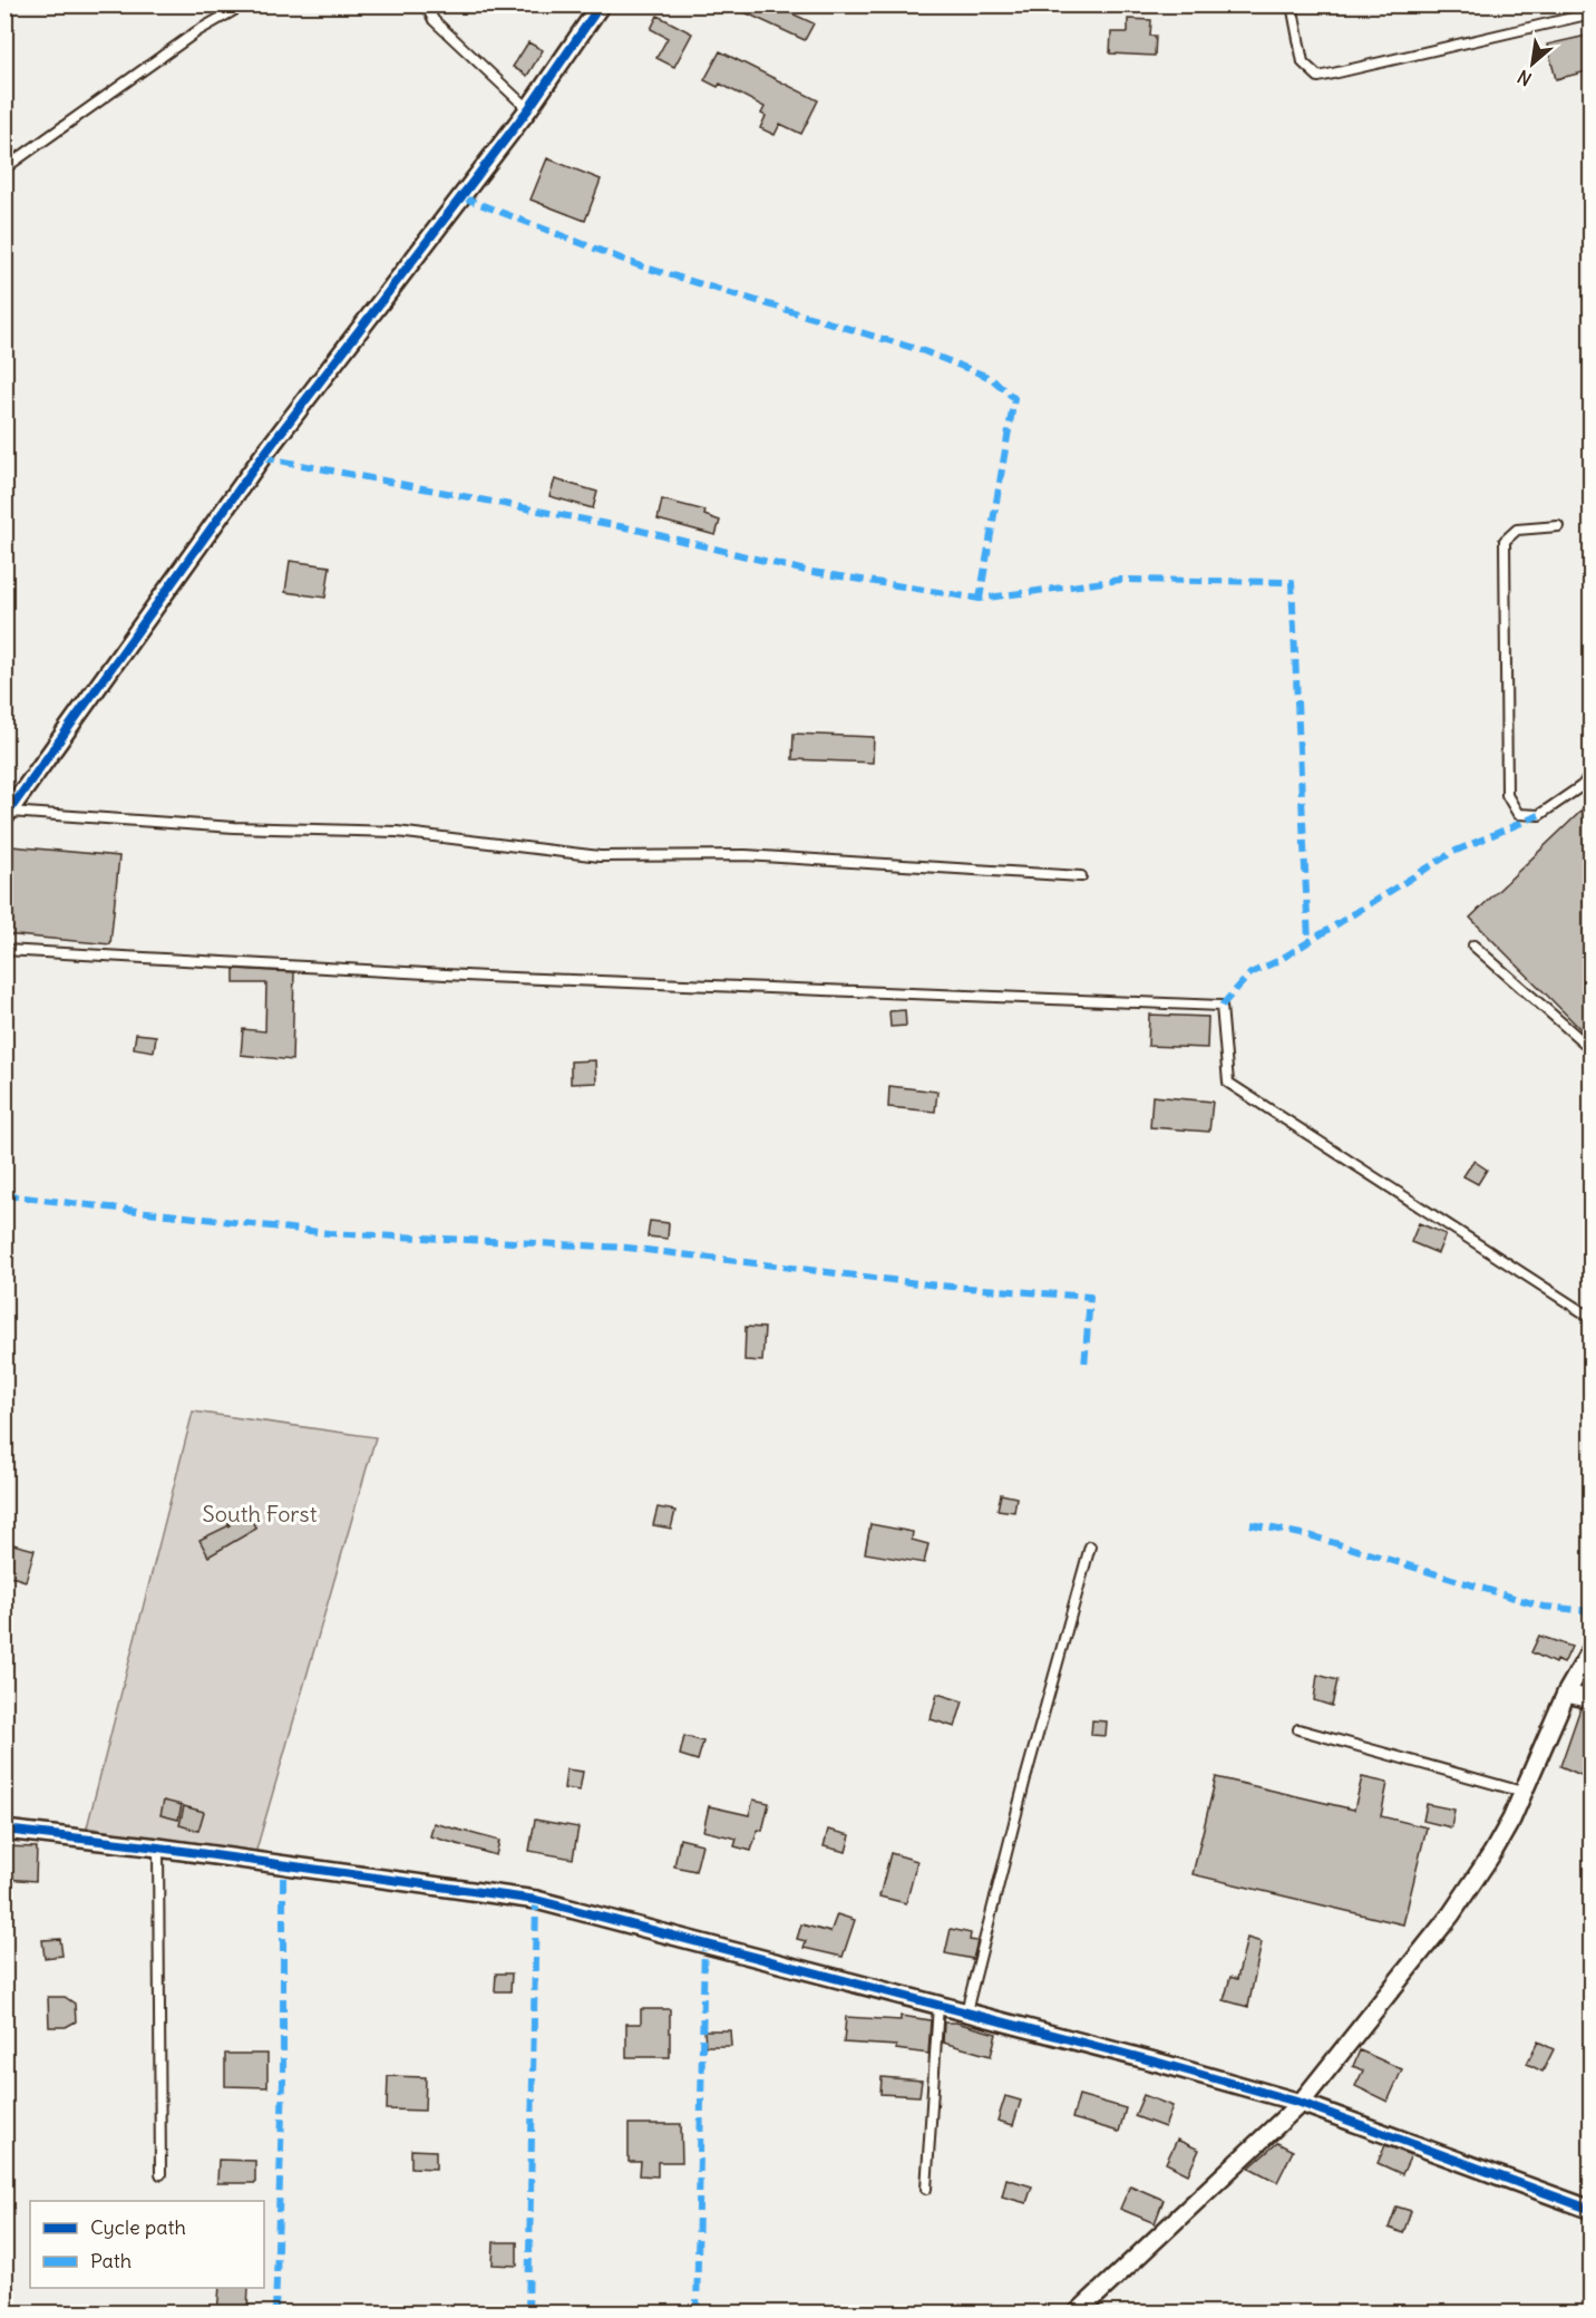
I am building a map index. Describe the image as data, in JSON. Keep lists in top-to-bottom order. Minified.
{"parks":["South Forst"],"legend":["Cycle path","Path"],"north":"bottom left"}
